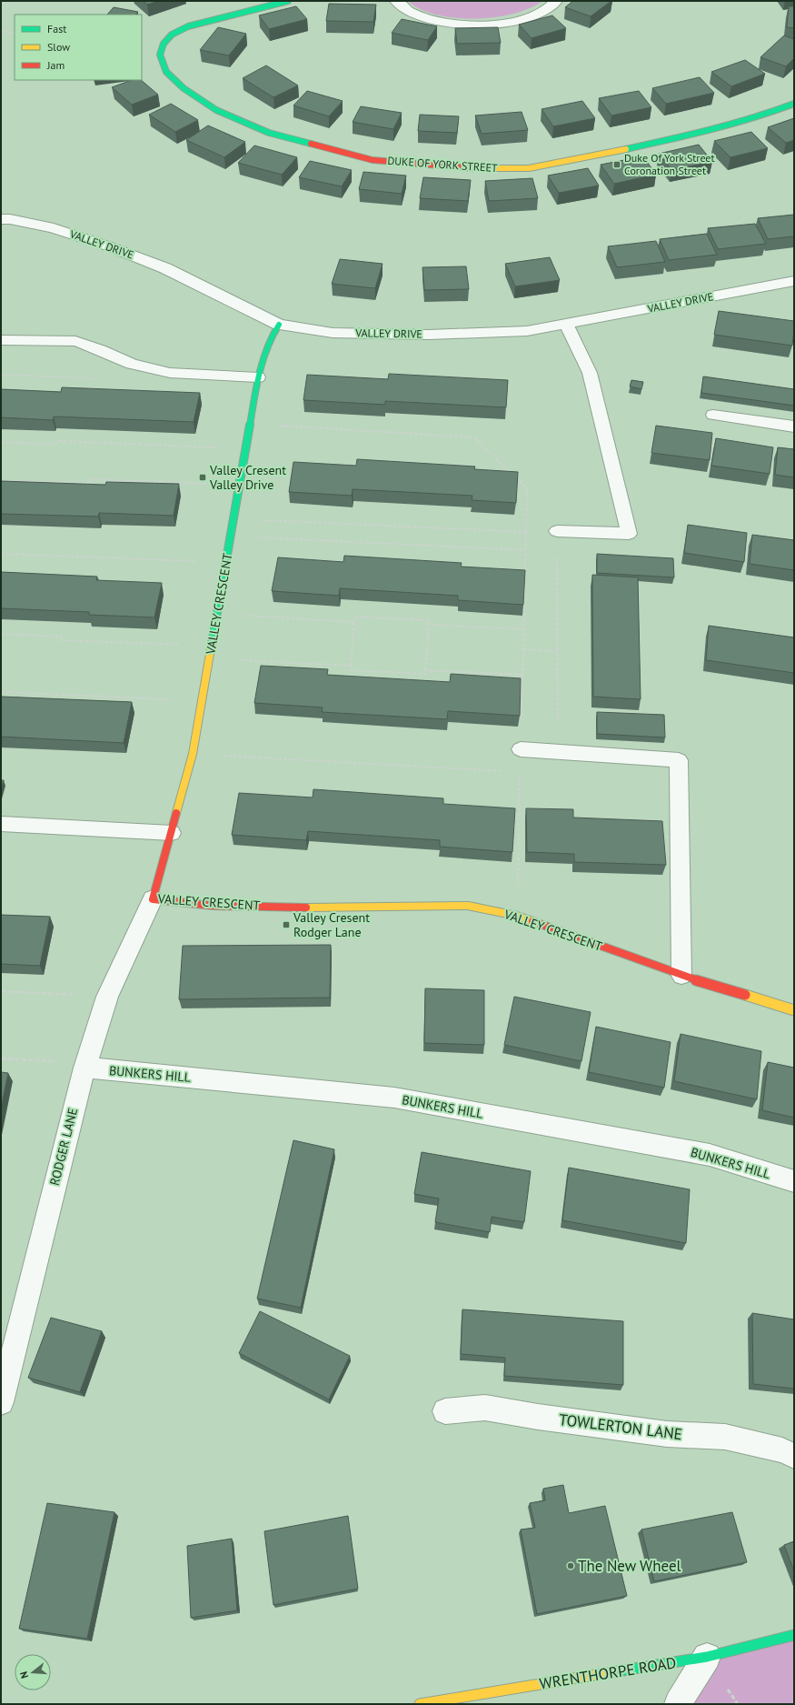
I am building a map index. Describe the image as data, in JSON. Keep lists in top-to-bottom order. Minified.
{"streets":{"street":["DUKE OF YORK STREET","VALLEY DRIVE","VALLEY CRESCENT","BUNKERS HILL","RODGER LANE","TOWLERTON LANE","WRENTHORPE ROAD"]},"crossings":[["VALLEY DRIVE","VALLEY CRESCENT"],["VALLEY CRESCENT","RODGER LANE"],["BUNKERS HILL","RODGER LANE"]],"places":{"transit":["Duke Of York Street Coronation Street","Valley Cresent Valley Drive","Valley Cresent Rodger Lane"],"other":["The New Wheel"]},"legend":["Fast","Slow","Jam"],"north":"left"}
